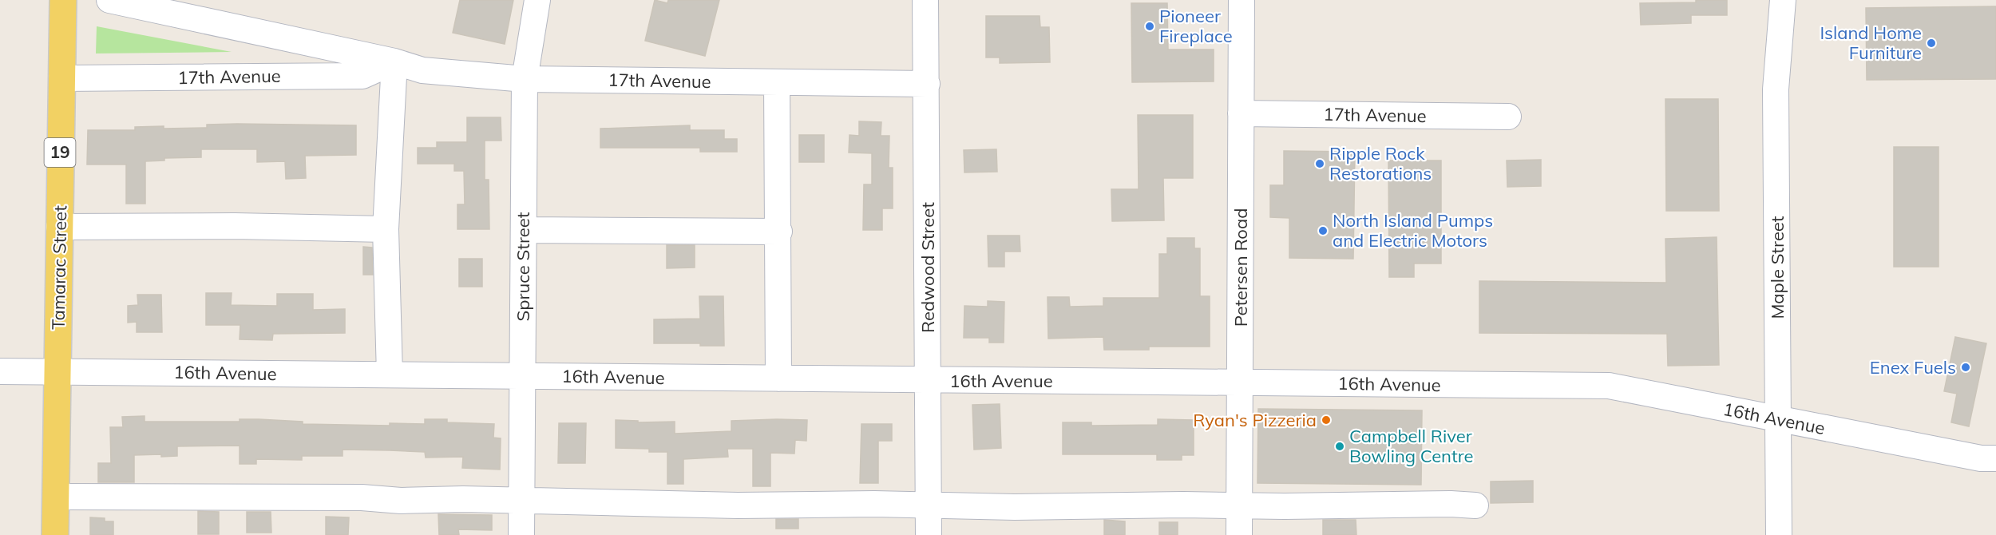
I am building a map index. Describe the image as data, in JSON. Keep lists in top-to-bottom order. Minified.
{"streets":{"main road":["19","Tamarac Street"],"street":["17th Avenue","Spruce Street","Redwood Street","Petersen Road","Maple Street","16th Avenue"]},"crossings":[["17th Avenue","Spruce Street"],["17th Avenue","Tamarac Street"],["17th Avenue","Redwood Street"],["17th Avenue","Petersen Road"],["Spruce Street","16th Avenue"],["Tamarac Street","16th Avenue"],["Redwood Street","16th Avenue"],["Petersen Road","16th Avenue"],["Maple Street","16th Avenue"]],"places":["Pioneer Fireplace","Island Home Furniture","Ripple Rock Restorations","North Island Pumps and Electric Motors","Enex Fuels","Ryan's Pizzeria","Campbell River Bowling Centre"]}
